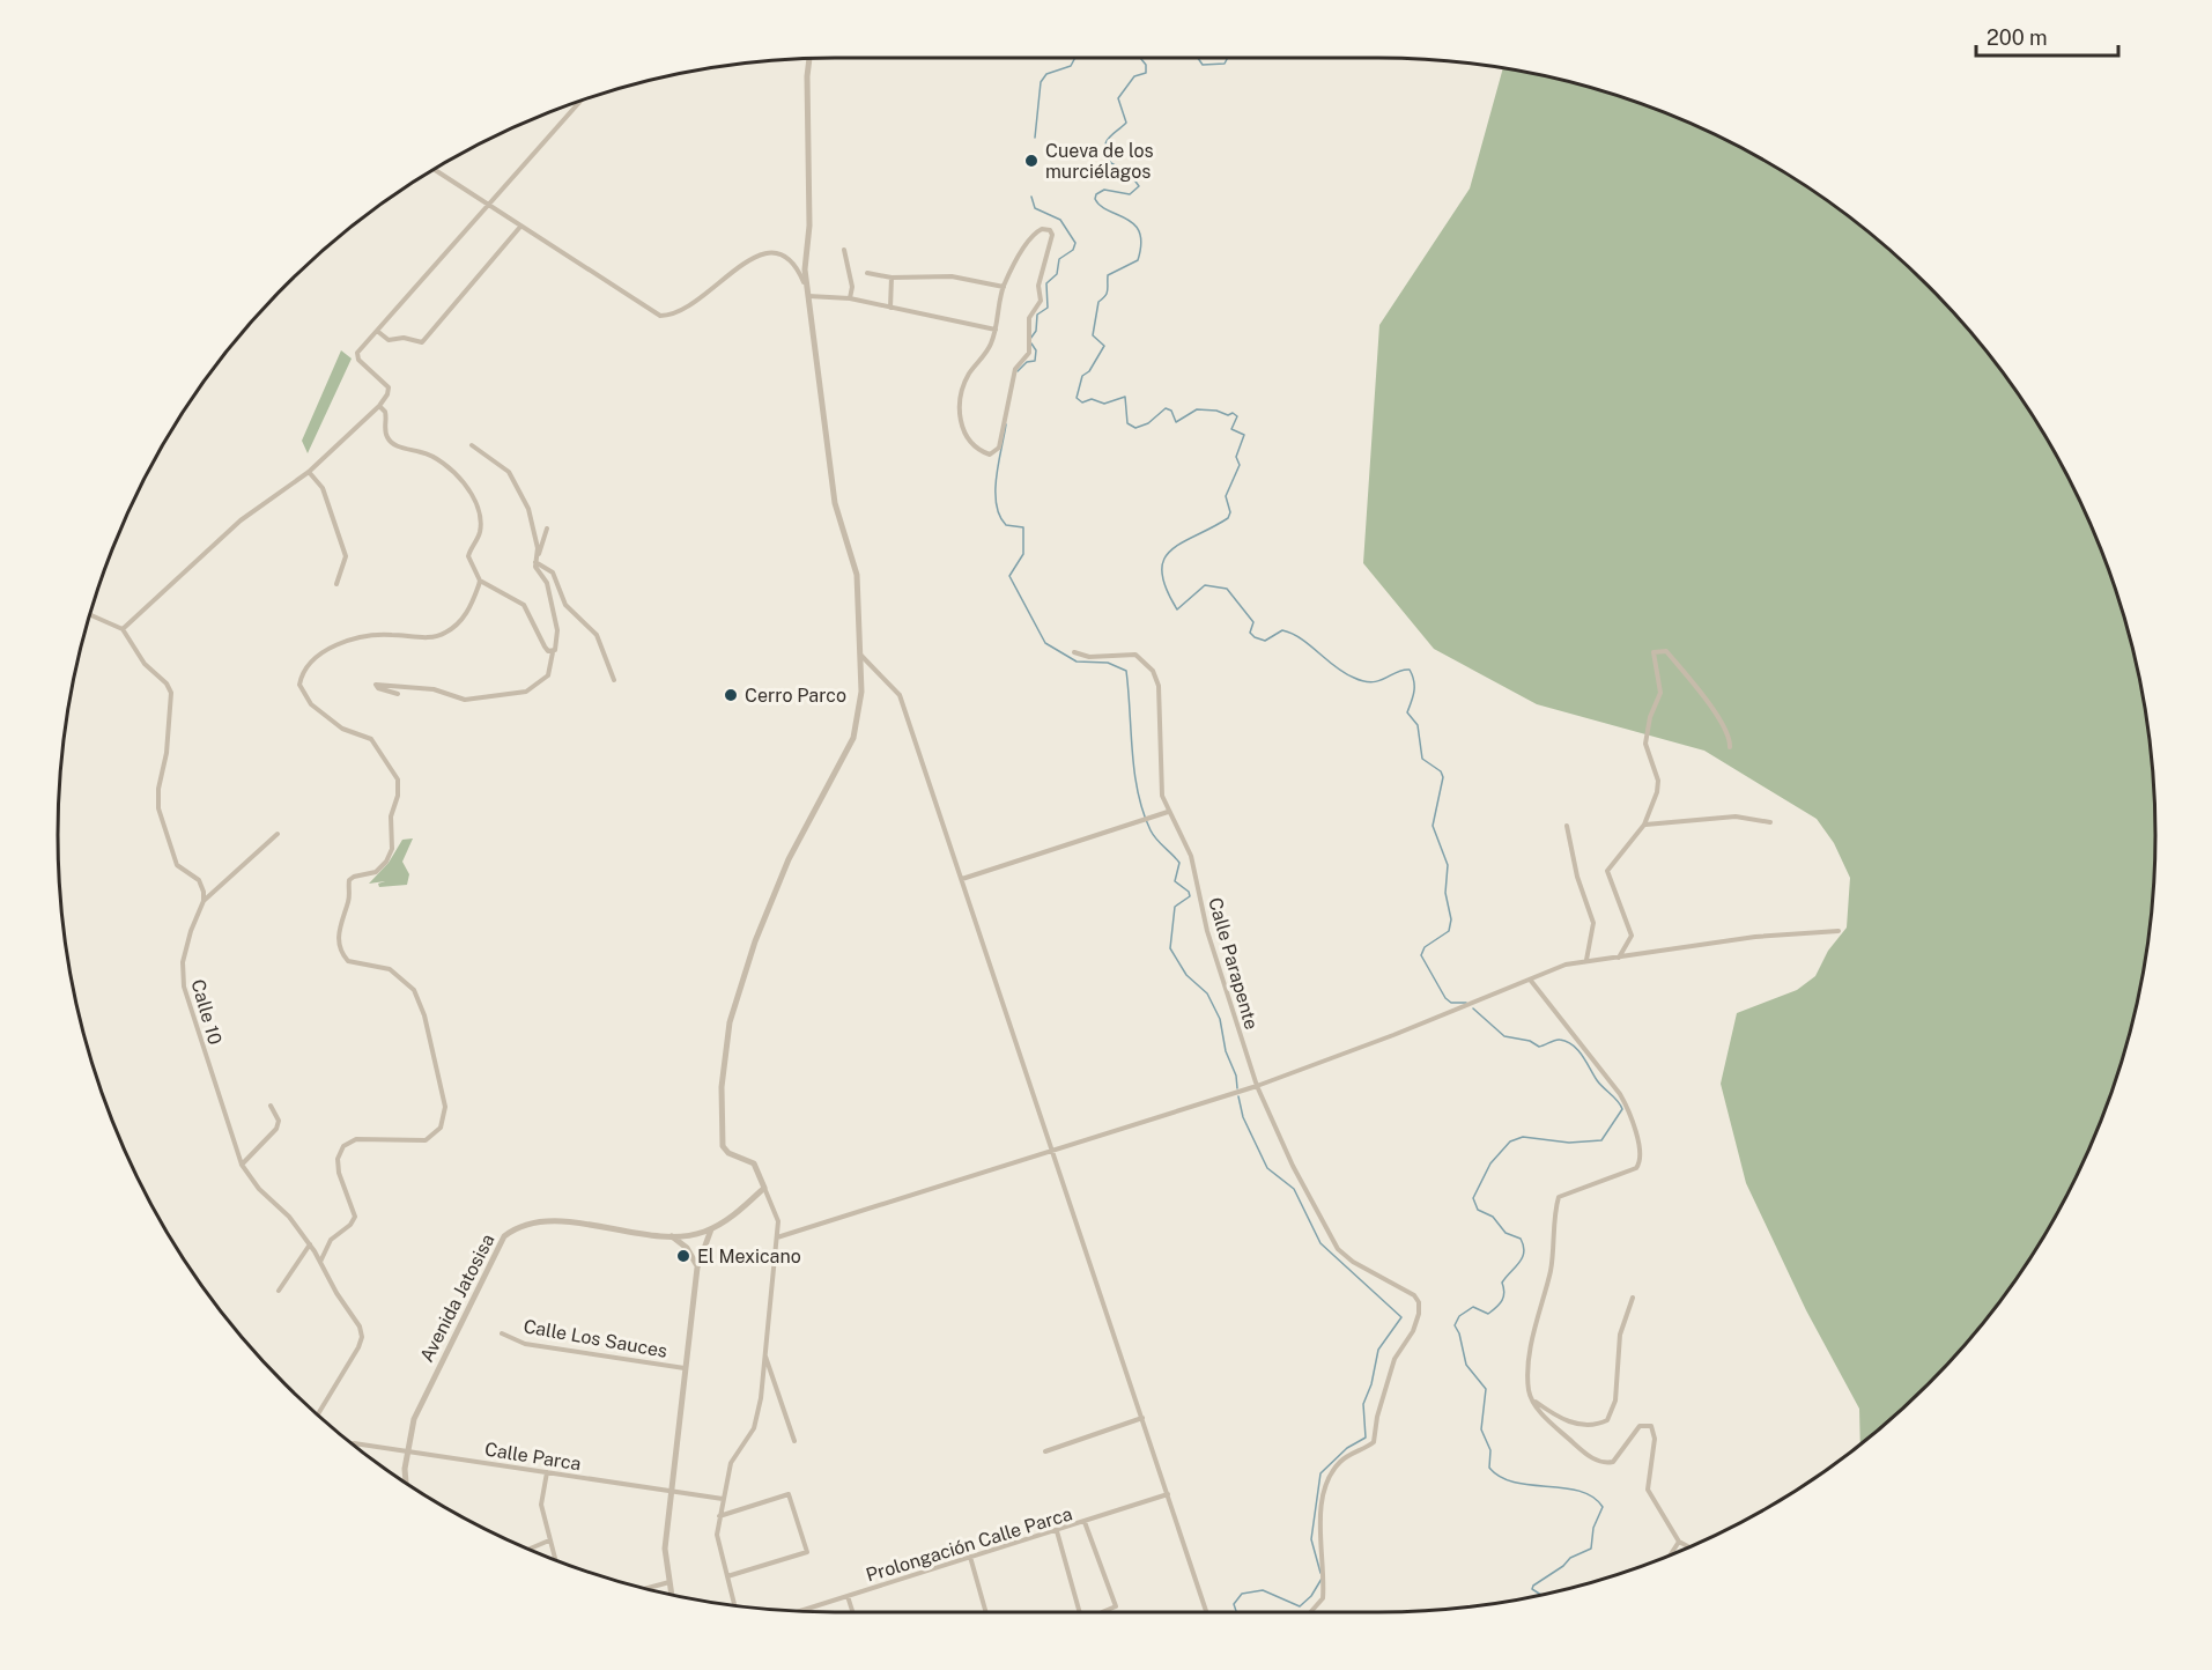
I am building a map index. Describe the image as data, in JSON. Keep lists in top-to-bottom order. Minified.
{"streets":{"street":["Calle Parapente","Calle 10","Avenida Jatosisa","Calle Los Sauces","Calle Parca","Prolongación Calle Parca"]},"crossings":[["Avenida Jatosisa","Calle Los Sauces"],["Avenida Jatosisa","Calle Parca"]],"places":["Cueva de los murciélagos","Cerro Parco","El Mexicano"],"scale_bar":"200 m"}
